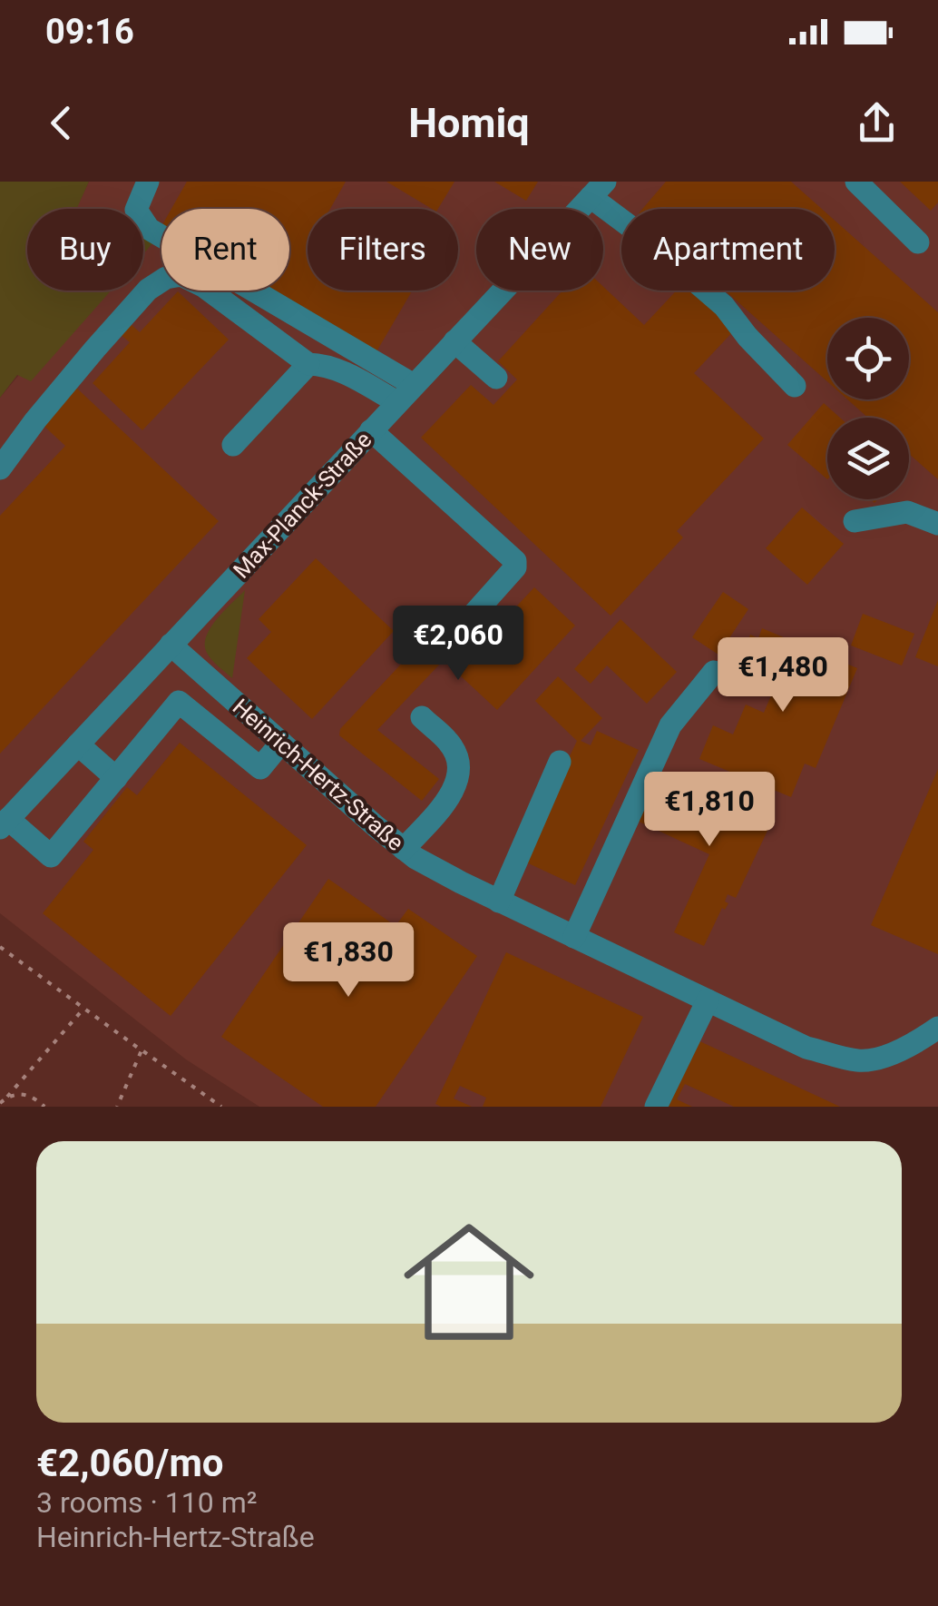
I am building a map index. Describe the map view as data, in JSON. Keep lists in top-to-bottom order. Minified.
{"streets":{"street":["Max-Planck-Straße","Heinrich-Hertz-Straße"]},"crossings":[["Max-Planck-Straße","Heinrich-Hertz-Straße"]],"page":{"status":"09:16","header":"Homiq","chip":["Buy","Rent","Filters","New","Apartment"],"price":["€2,060","€1,480","€1,810","€1,830"],"list":[{"name":"€2,060/mo","note":"3 rooms · 110 m² · Heinrich-Hertz-Straße"}]}}
